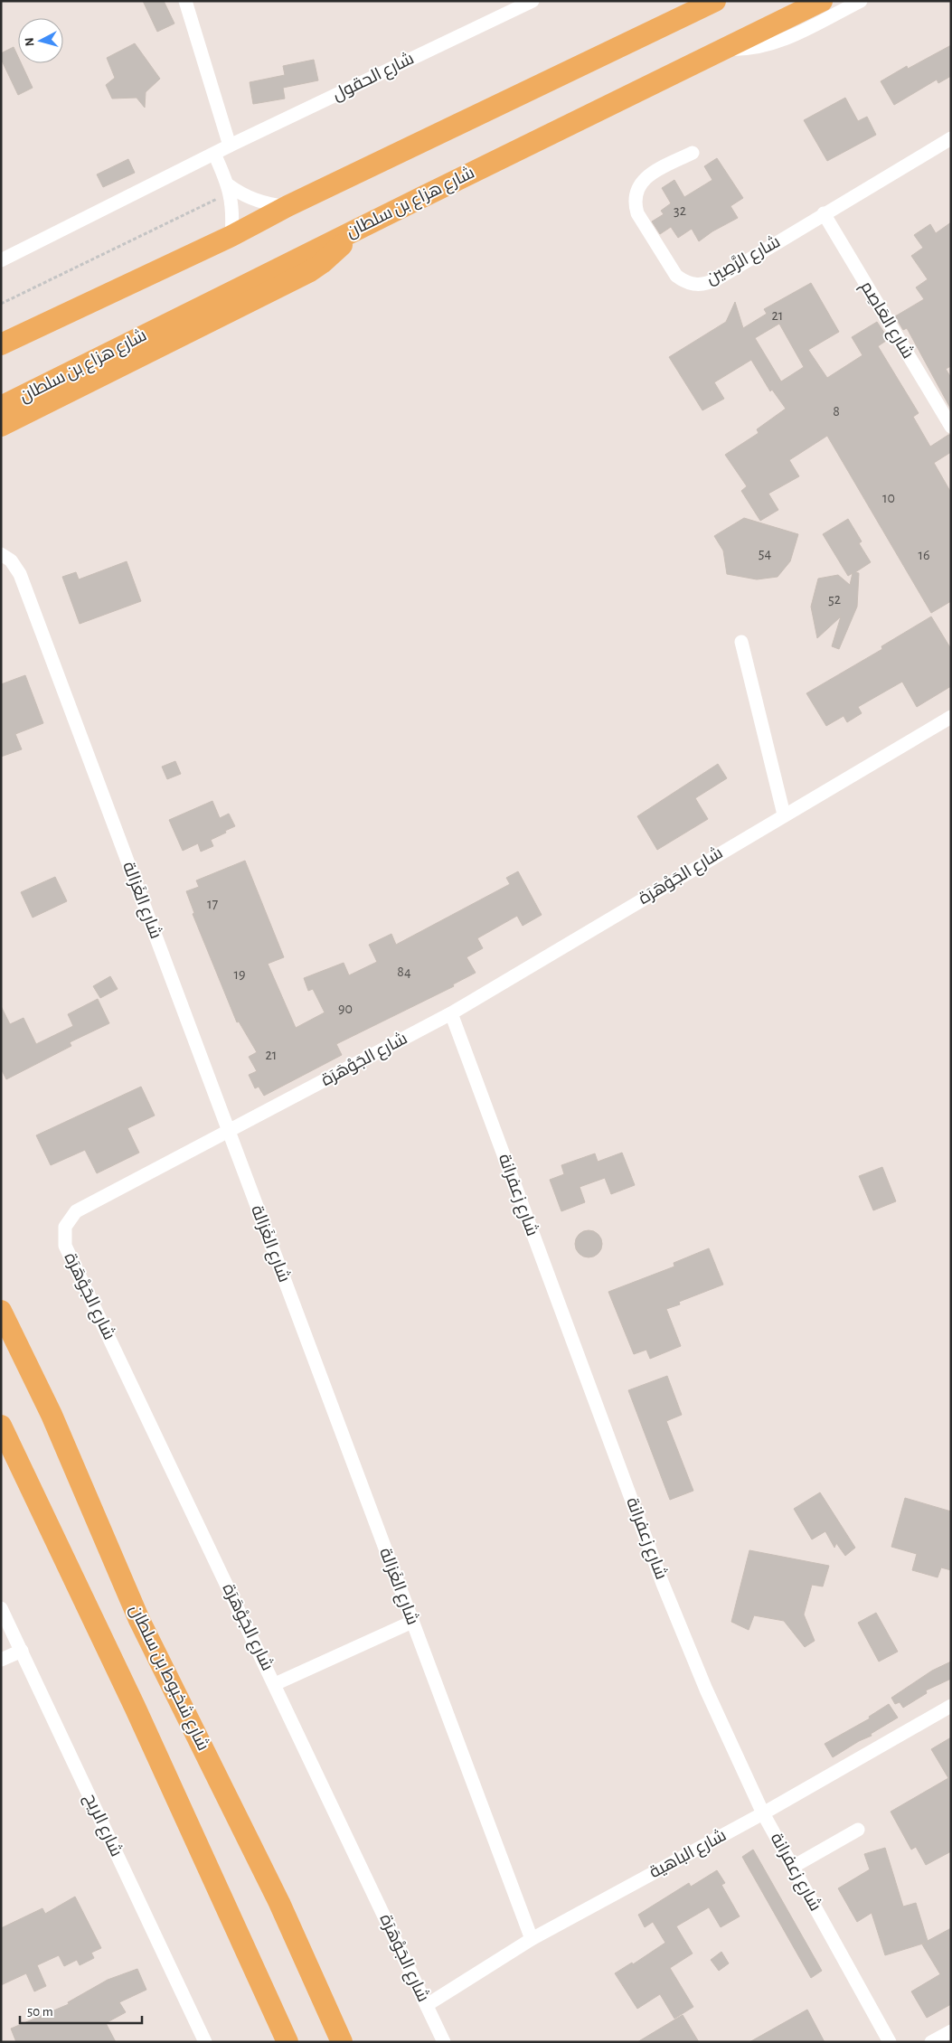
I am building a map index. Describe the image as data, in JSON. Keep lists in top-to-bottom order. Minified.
{"streets":{"main road":["شارع هزاع بن سلطان","شارع شخبوط بن سلطان"],"street":["شارع الحقول","شارع الرَّصِين","شارع العَاصِم","شارع الجَوْهَرَة","شارع الغَزالة","شارع زعفرانة","شارع الريح","شارع الباهية"]},"crossings":[["شارع الرَّصِين","شارع العَاصِم"],["شارع الجَوْهَرَة","شارع الغَزالة"],["شارع الجَوْهَرَة","شارع زعفرانة"],["شارع الجَوْهَرَة","شارع الباهية"],["شارع الغَزالة","شارع الباهية"],["شارع زعفرانة","شارع الباهية"]],"house_numbers":["32","21","8","10","54","16","52","17","84","19","90","21"],"scale_bar":"50 m","north":"left"}
